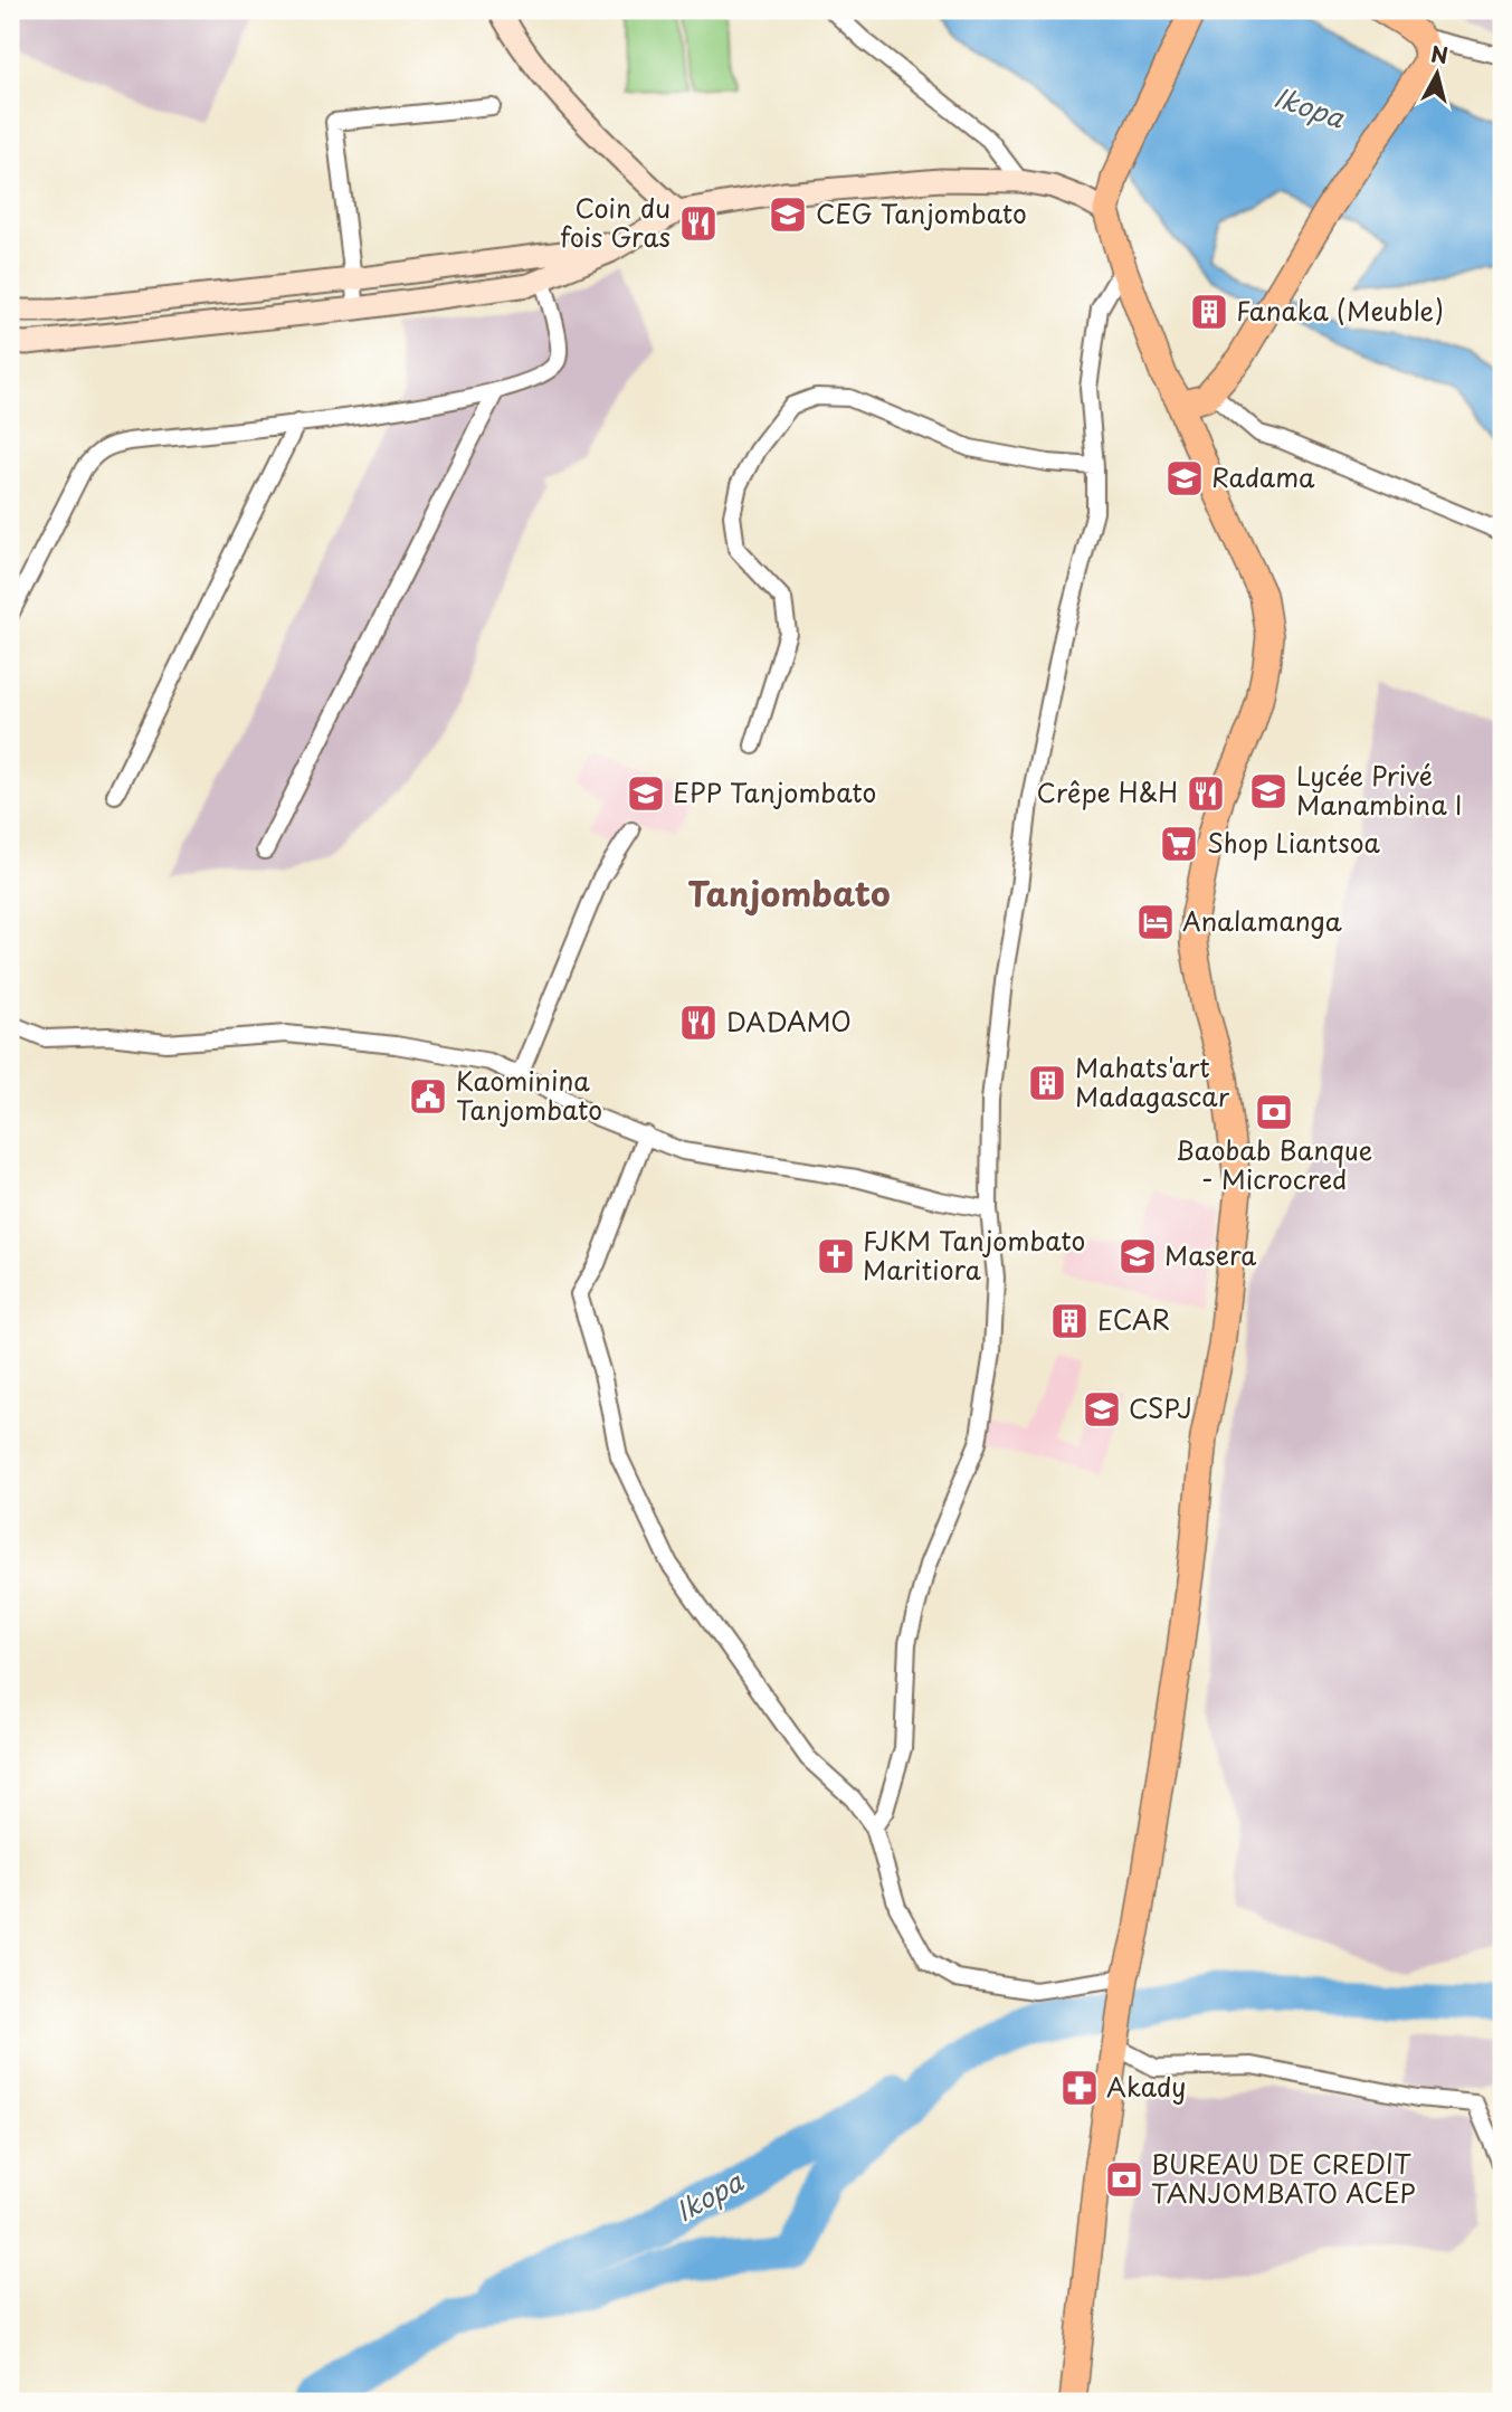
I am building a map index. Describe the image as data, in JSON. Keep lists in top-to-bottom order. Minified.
{"districts":["Tanjombato"],"water":["Ikopa"],"places":{"school or university":["CEG Tanjombato","Radama","Lycée Privé Manambina I","EPP Tanjombato","Masera","CSPJ"],"restaurant":["Coin du fois Gras","Crêpe H&H","DADAMO"],"building":["Fanaka (Meuble)","Mahats'art Madagascar","ECAR"],"supermarket":["Shop Liantsoa"],"hotel":["Analamanga"],"public building":["Kaominina Tanjombato"],"bank":["Baobab Banque - Microcred","BUREAU DE CREDIT TANJOMBATO ACEP"],"church":["FJKM Tanjombato Maritiora"],"pharmacy":["Akady"]},"north":"top"}
